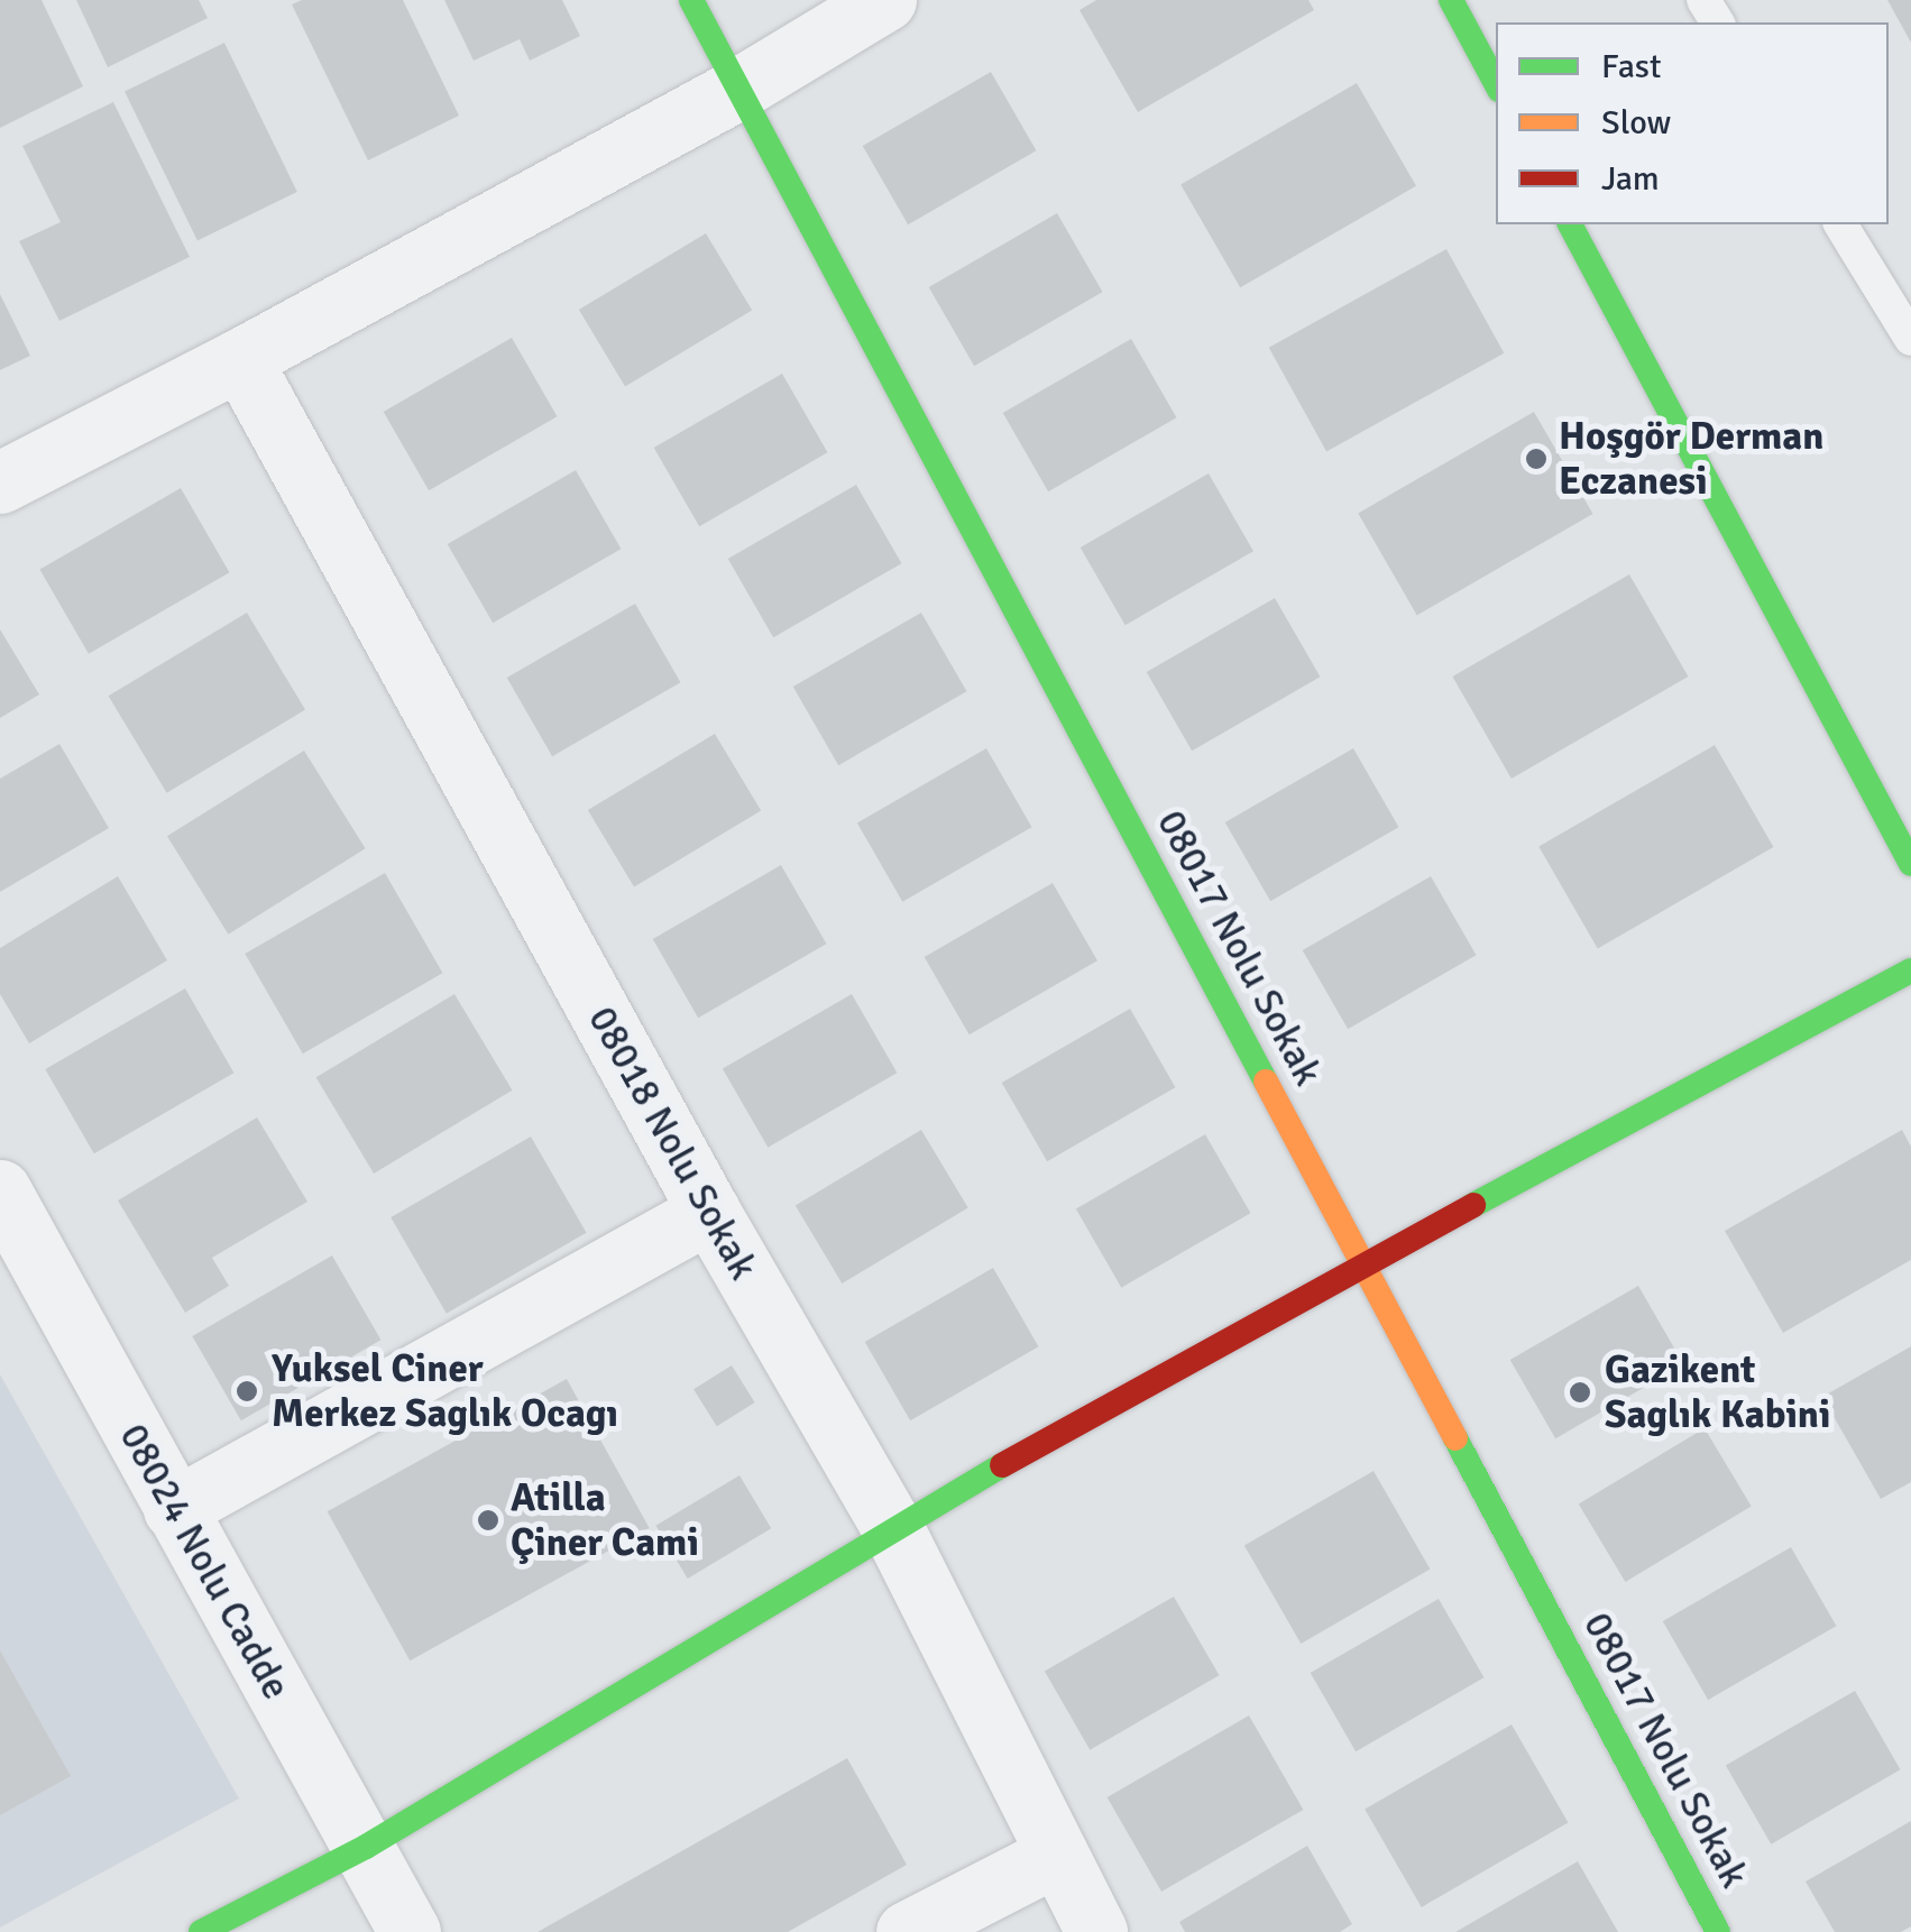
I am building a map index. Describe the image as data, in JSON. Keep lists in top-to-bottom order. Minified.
{"streets":{"street":["08017 Nolu Sokak","08018 Nolu Sokak","08024 Nolu Cadde"]},"places":["Hoşgör Derman Eczanesi","Yuksel Ciner Merkez Saglık Ocagı","Gazikent Saglık Kabini","Atilla Çiner Cami"],"legend":["Fast","Slow","Jam"]}
